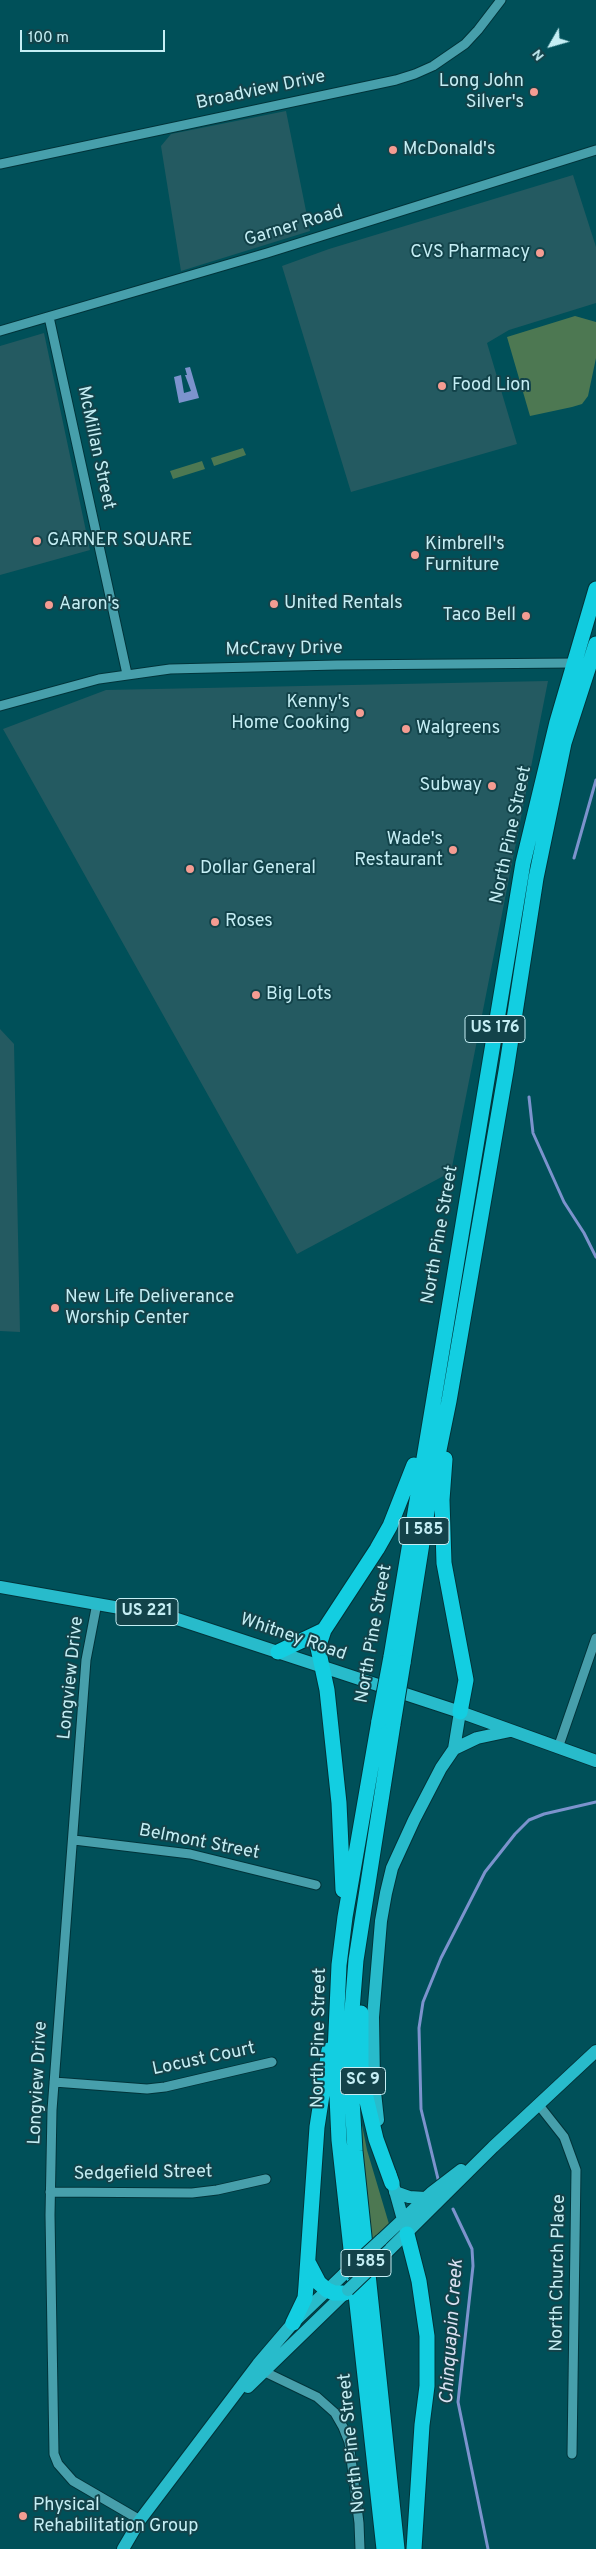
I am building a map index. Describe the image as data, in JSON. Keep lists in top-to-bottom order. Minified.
{"streets":{"highway":["North Pine Street","US 176","I 585","SC 9"],"main road":["US 221","Whitney Road"],"street":["Broadview Drive","Garner Road","McMillan Street","McCravy Drive","Longview Drive","Belmont Street","Locust Court","Sedgefield Street","North Church Place"]},"crossings":[["Garner Road","McMillan Street"],["McMillan Street","McCravy Drive"],["McCravy Drive","North Pine Street"],["North Pine Street","SC 9"],["Whitney Road","Longview Drive"],["Longview Drive","Belmont Street"],["Longview Drive","Locust Court"],["Longview Drive","SC 9"],["Longview Drive","Sedgefield Street"]],"water":["Chinquapin Creek"],"places":["Long John Silver's","McDonald's","CVS Pharmacy","Food Lion","GARNER SQUARE","Kimbrell's Furniture","United Rentals","Aaron's","Taco Bell","Kenny's Home Cooking","Walgreens","Subway","Wade's Restaurant","Dollar General","Roses","Big Lots","New Life Deliverance Worship Center","Physical Rehabilitation Group"],"scale_bar":"100 m","north":"bottom left"}
